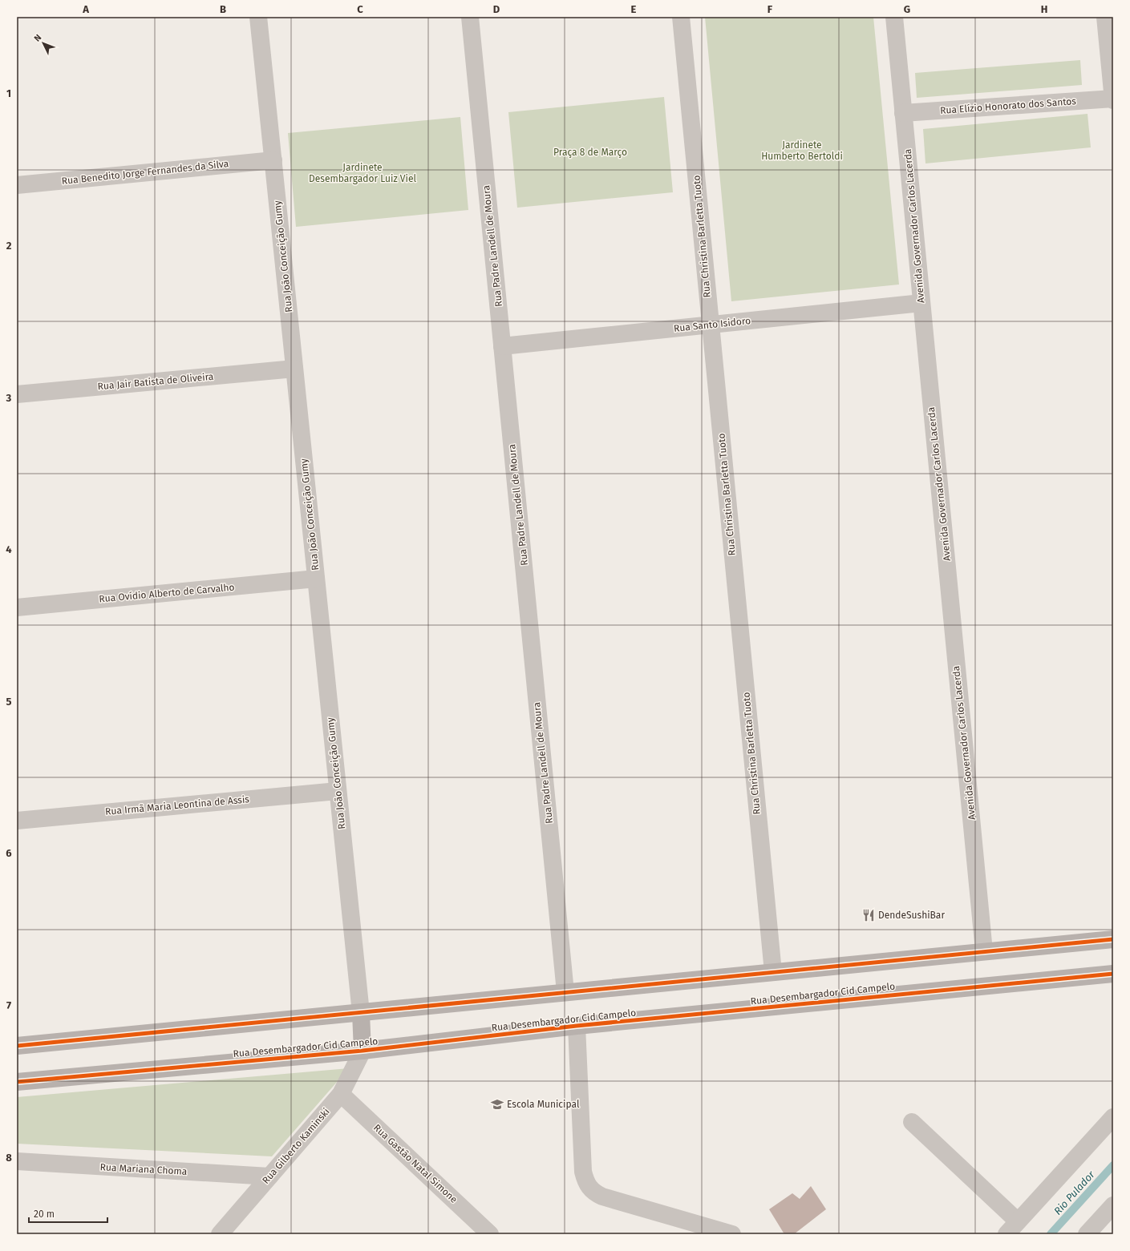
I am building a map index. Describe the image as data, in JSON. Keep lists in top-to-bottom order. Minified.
{"streets":{"main road":["Rua Desembargador Cid Campelo"],"street":["Rua Elízio Honorato dos Santos","Rua Benedito Jorge Fernandes da Silva","Avenida Governador Carlos Lacerda","Rua Christina Barletta Tuoto","Rua Padre Landell de Moura","Rua João Conceição Gumy","Rua Santo Isidoro","Rua Jair Batista de Oliveira","Rua Ovídio Alberto de Carvalho","Rua Irmã Maria Leontina de Assis","Rua Gilberto Kaminski","Rua Gastão Natal Simone","Rua Mariana Choma"]},"crossings":[["Rua Elízio Honorato dos Santos","Avenida Governador Carlos Lacerda"],["Rua Benedito Jorge Fernandes da Silva","Rua João Conceição Gumy"],["Avenida Governador Carlos Lacerda","Rua Santo Isidoro"],["Rua Christina Barletta Tuoto","Rua Santo Isidoro"],["Rua Padre Landell de Moura","Rua Santo Isidoro"],["Rua João Conceição Gumy","Rua Jair Batista de Oliveira"],["Rua João Conceição Gumy","Rua Ovídio Alberto de Carvalho"],["Rua João Conceição Gumy","Rua Irmã Maria Leontina de Assis"],["Rua Desembargador Cid Campelo","Rua Gilberto Kaminski"],["Rua Gilberto Kaminski","Rua Gastão Natal Simone"],["Rua Gilberto Kaminski","Rua Mariana Choma"]],"water":["Rio Pulador"],"parks":["Jardinete Humberto Bertoldi","Praça 8 de Março","Jardinete Desembargador Luiz Viel"],"places":{"restaurant":["DendeSushiBar"],"school or university":["Escola Municipal"]},"scale_bar":"20 m","north":"top left","grid":{"columns":["A","B","C","D","E","F","G","H"],"rows":["1","2","3","4","5","6","7","8"]}}
